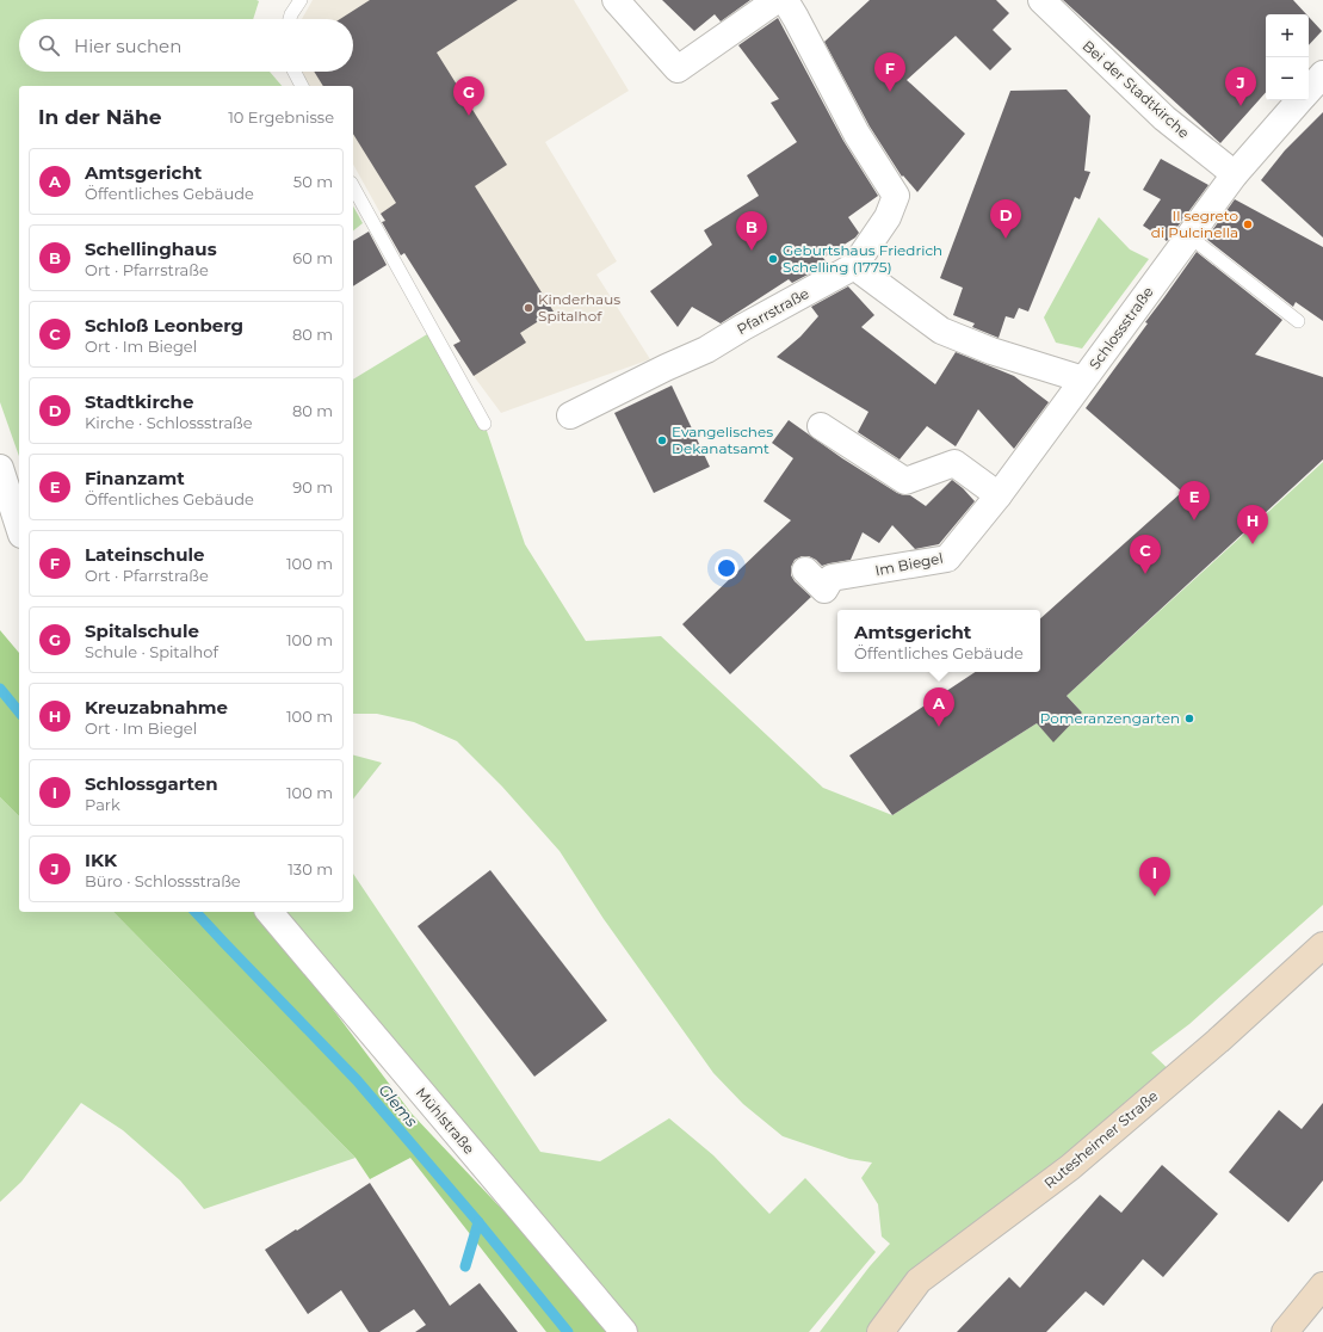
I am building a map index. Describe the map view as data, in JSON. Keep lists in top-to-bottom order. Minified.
{"streets":{"street":["Bei der Stadtkirche","Pfarrstraße","Schlossstraße","Im Biegel","Mühlstraße","Rutesheimer Straße"]},"crossings":[["Bei der Stadtkirche","Schlossstraße"],["Pfarrstraße","Schlossstraße"],["Schlossstraße","Im Biegel"]],"water":["Glems"],"places":["Il segreto di Pulcinella","Geburtshaus Friedrich Schelling (1775)","Kinderhaus Spitalhof","Evangelisches Dekanatsamt","Pomeranzengarten"],"page":{"map_buttons":["+","−"],"search":"Hier suchen","pins":["F","J","G","D","B","E","H","C","A","I"],"heading":["In der Nähe","10 Ergebnisse"],"list":[{"mark":"A","name":"Amtsgericht","note":"Öffentliches Gebäude","value":"50 m"},{"mark":"B","name":"Schellinghaus","note":"Ort · Pfarrstraße","value":"60 m"},{"mark":"C","name":"Schloß Leonberg","note":"Ort · Im Biegel","value":"80 m"},{"mark":"D","name":"Stadtkirche","note":"Kirche · Schlossstraße","value":"80 m"},{"mark":"E","name":"Finanzamt","note":"Öffentliches Gebäude","value":"90 m"},{"mark":"F","name":"Lateinschule","note":"Ort · Pfarrstraße","value":"100 m"},{"mark":"G","name":"Spitalschule","note":"Schule · Spitalhof","value":"100 m"},{"mark":"H","name":"Kreuzabnahme","note":"Ort · Im Biegel","value":"100 m"},{"mark":"I","name":"Schlossgarten","note":"Park","value":"100 m"},{"mark":"J","name":"IKK","note":"Büro · Schlossstraße","value":"130 m"}],"popup":["Amtsgericht","Öffentliches Gebäude"]}}
